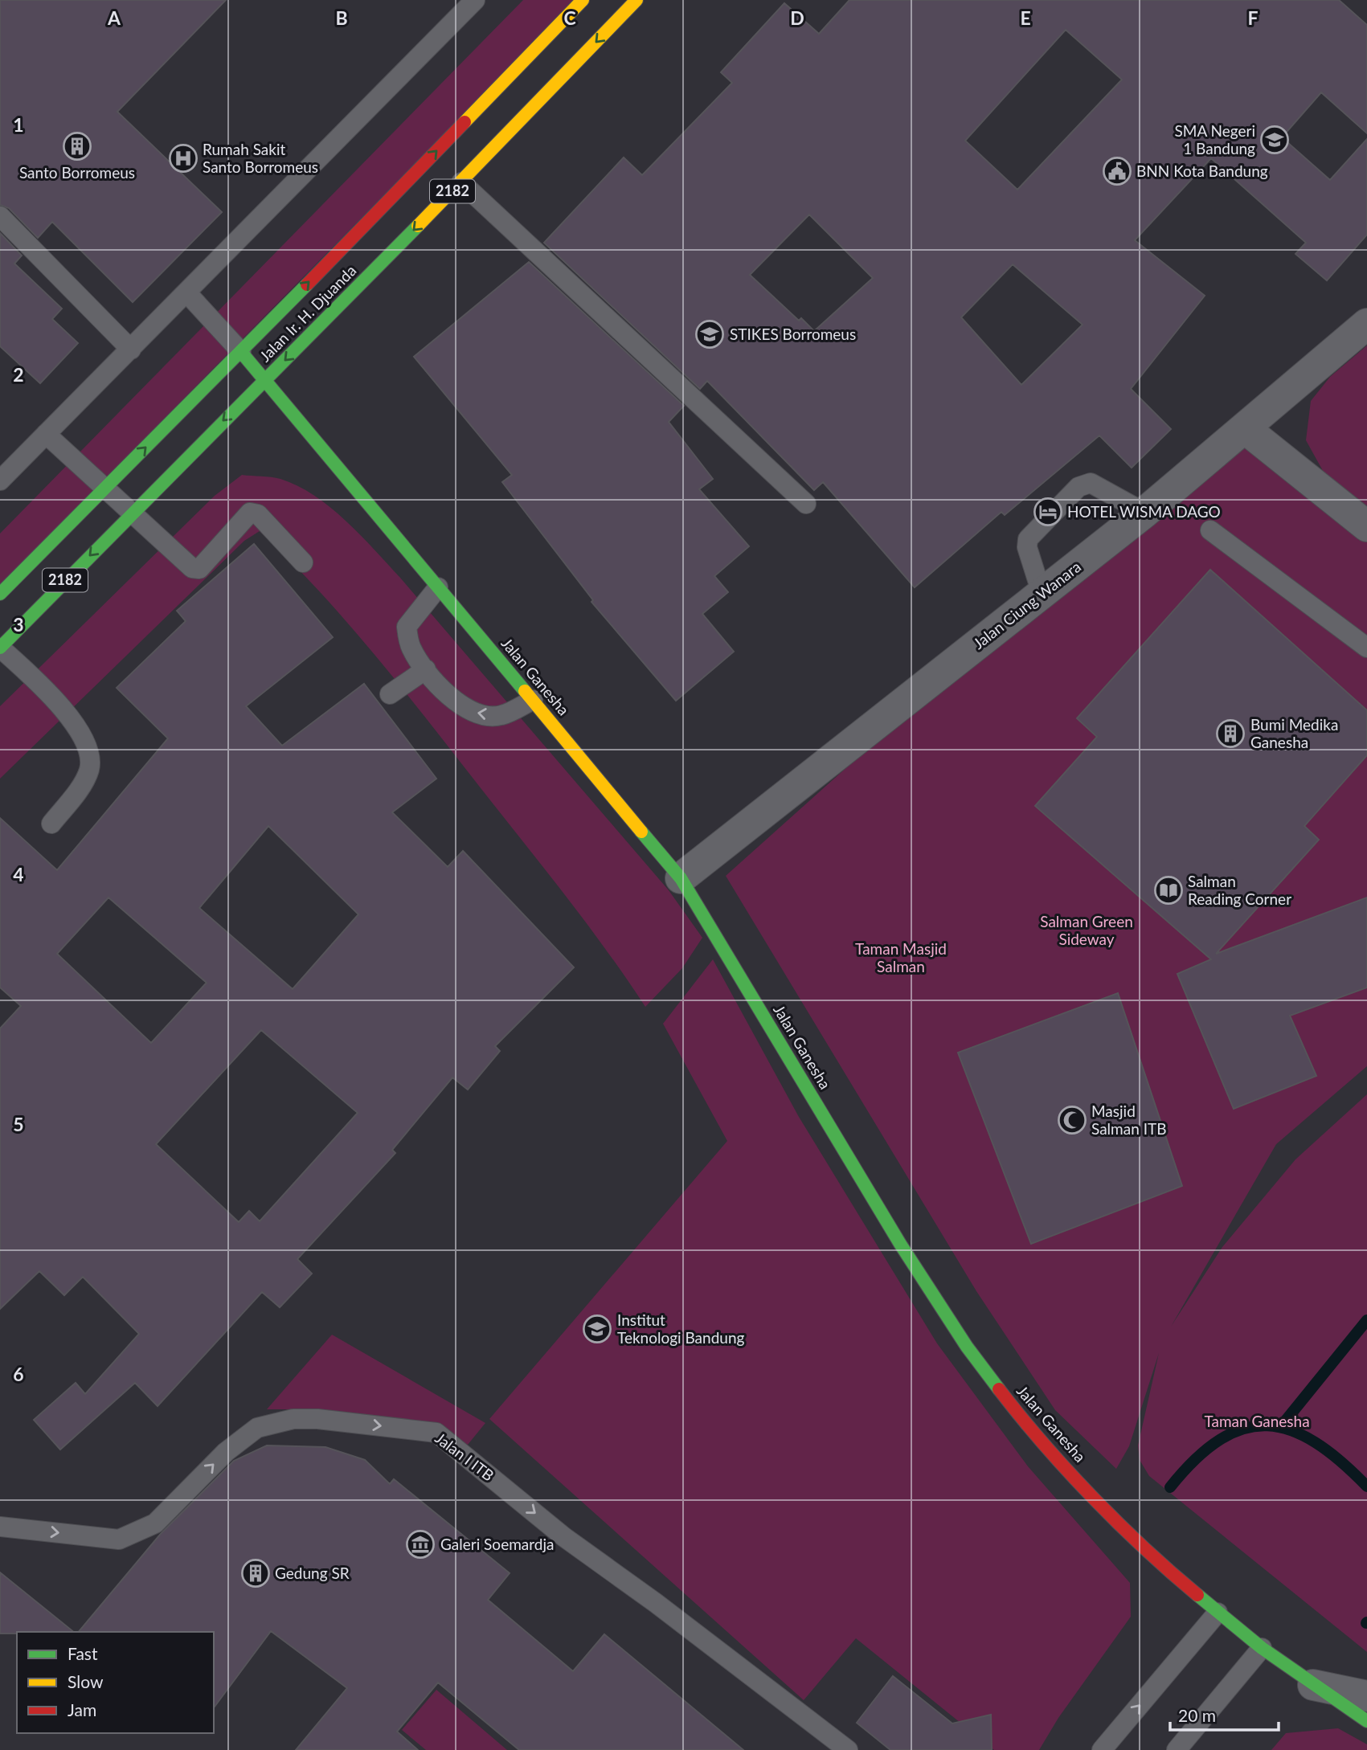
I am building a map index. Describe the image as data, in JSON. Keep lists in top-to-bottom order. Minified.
{"streets":{"street":["2182","Jalan Ir. H. Djuanda","Jalan Ciung Wanara","Jalan Ganesha"],"lane":["Jalan I ITB"]},"crossings":[["Jalan Ir. H. Djuanda","Jalan Ganesha"],["Jalan Ciung Wanara","Jalan Ganesha"]],"one_way":["Jalan I ITB"],"parks":["Salman Green Sideway","Taman Masjid Salman","Taman Ganesha"],"places":{"school or university":["SMA Negeri 1 Bandung","STIKES Borromeus","Institut Teknologi Bandung"],"building":["Santo Borromeus","Bumi Medika Ganesha","Gedung SR"],"hospital":["Rumah Sakit Santo Borromeus"],"public building":["BNN Kota Bandung"],"hotel":["HOTEL WISMA DAGO"],"library":["Salman Reading Corner"],"mosque":["Masjid Salman ITB"],"museum":["Galeri Soemardja"]},"legend":["Fast","Slow","Jam"],"scale_bar":"20 m","grid":{"columns":["A","B","C","D","E","F"],"rows":["1","2","3","4","5","6"]}}
